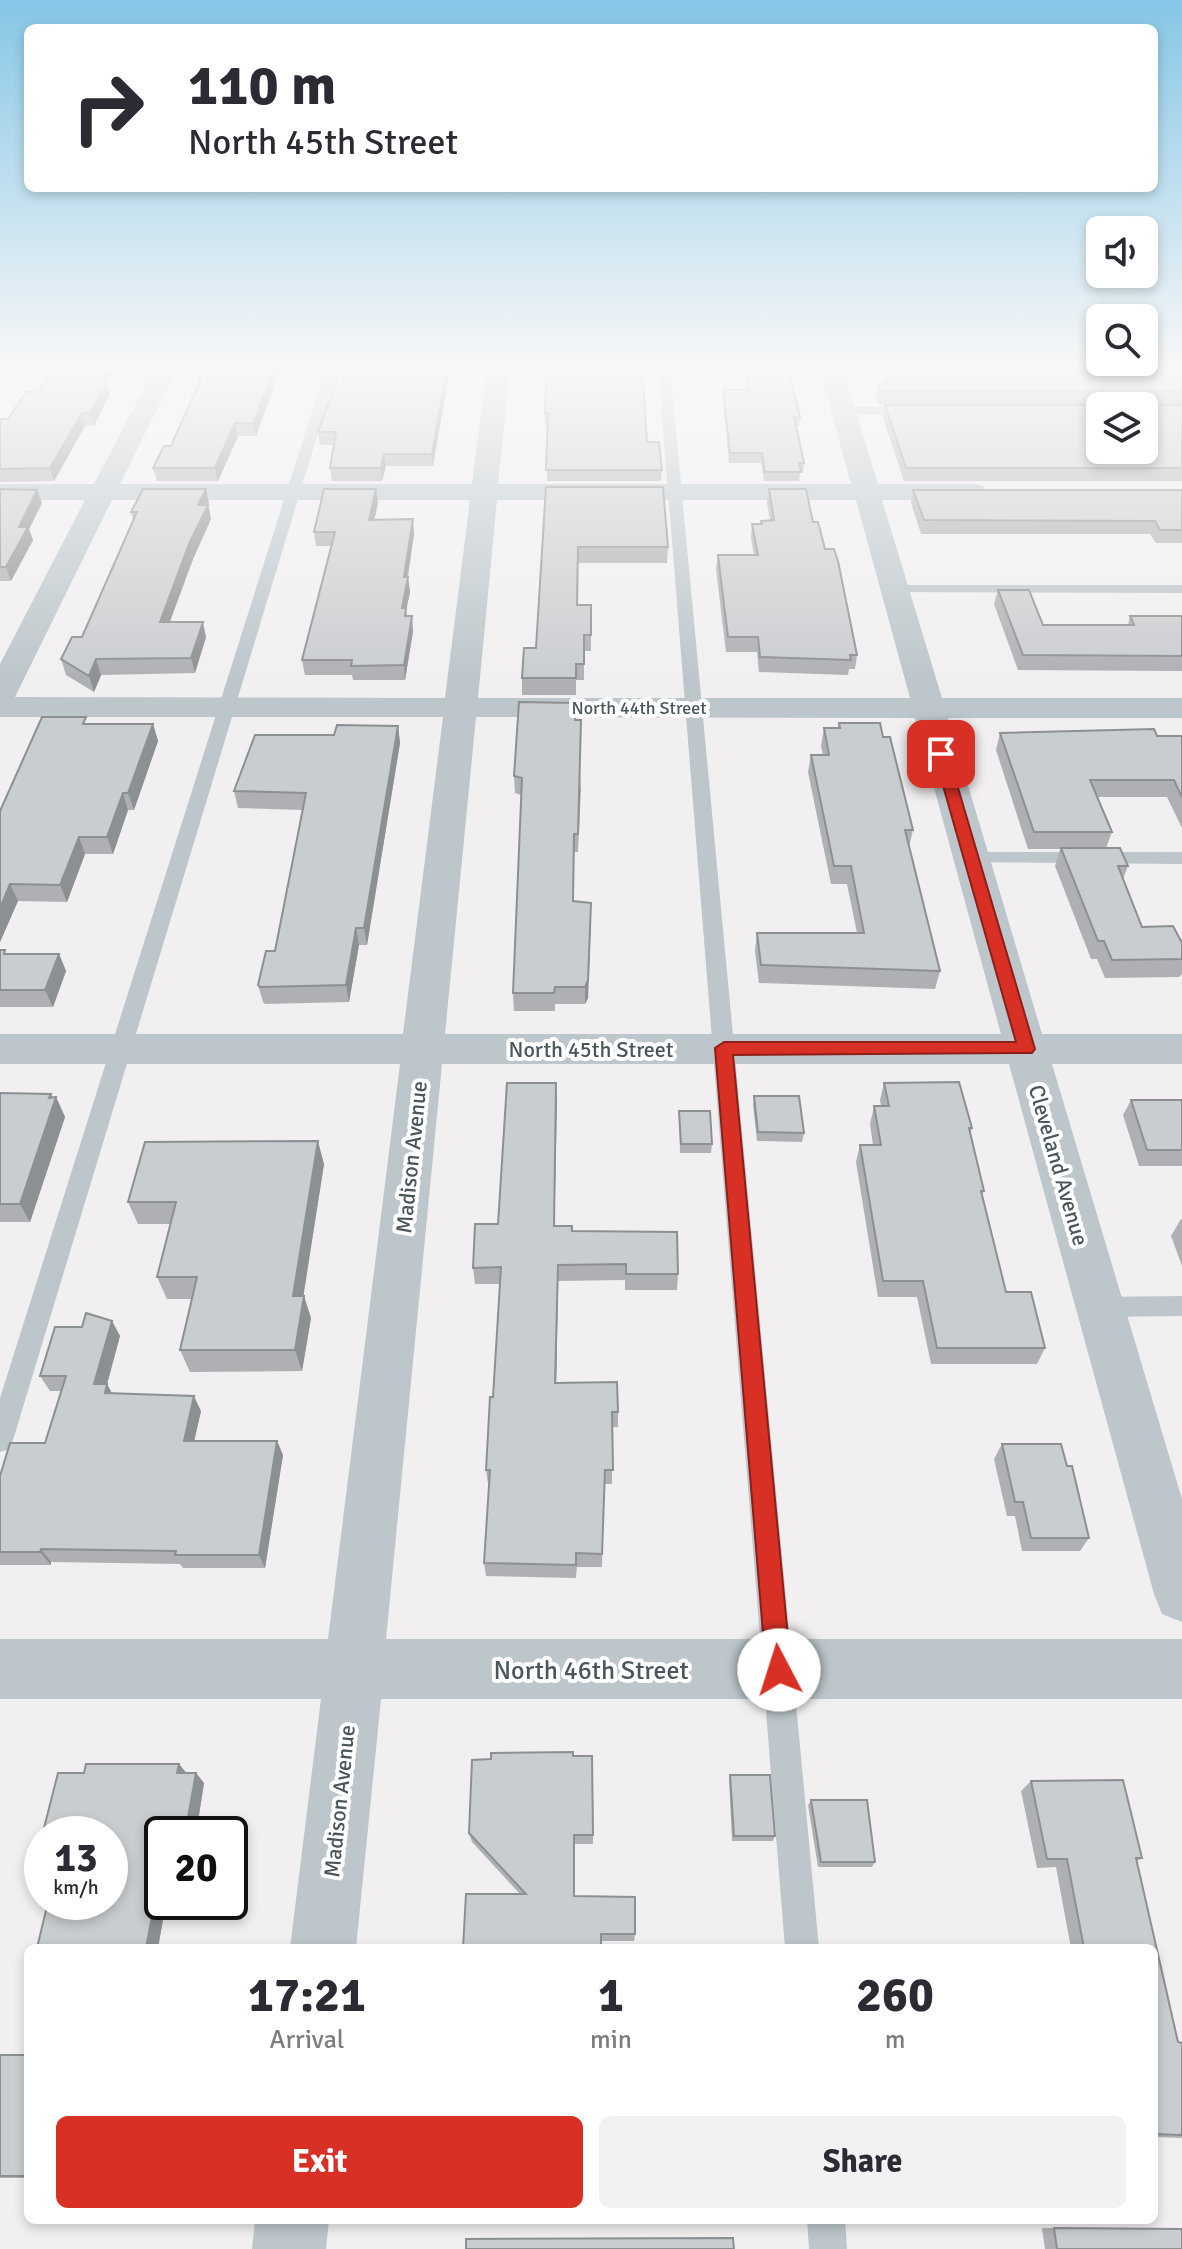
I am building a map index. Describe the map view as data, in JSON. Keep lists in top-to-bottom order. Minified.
{"streets":{"street":["North 44th Street","North 45th Street","Madison Avenue","Cleveland Avenue","North 46th Street"]},"crossings":[["North 44th Street","Madison Avenue"],["North 44th Street","Cleveland Avenue"],["North 45th Street","Madison Avenue"],["North 45th Street","Cleveland Avenue"],["Madison Avenue","North 46th Street"]],"page":{"turn":["110 m","North 45th Street"],"speed":"13 km/h","limit":"20","eta":["17:21","Arrival","1","min","260","m"],"buttons":["Exit","Share"]}}
